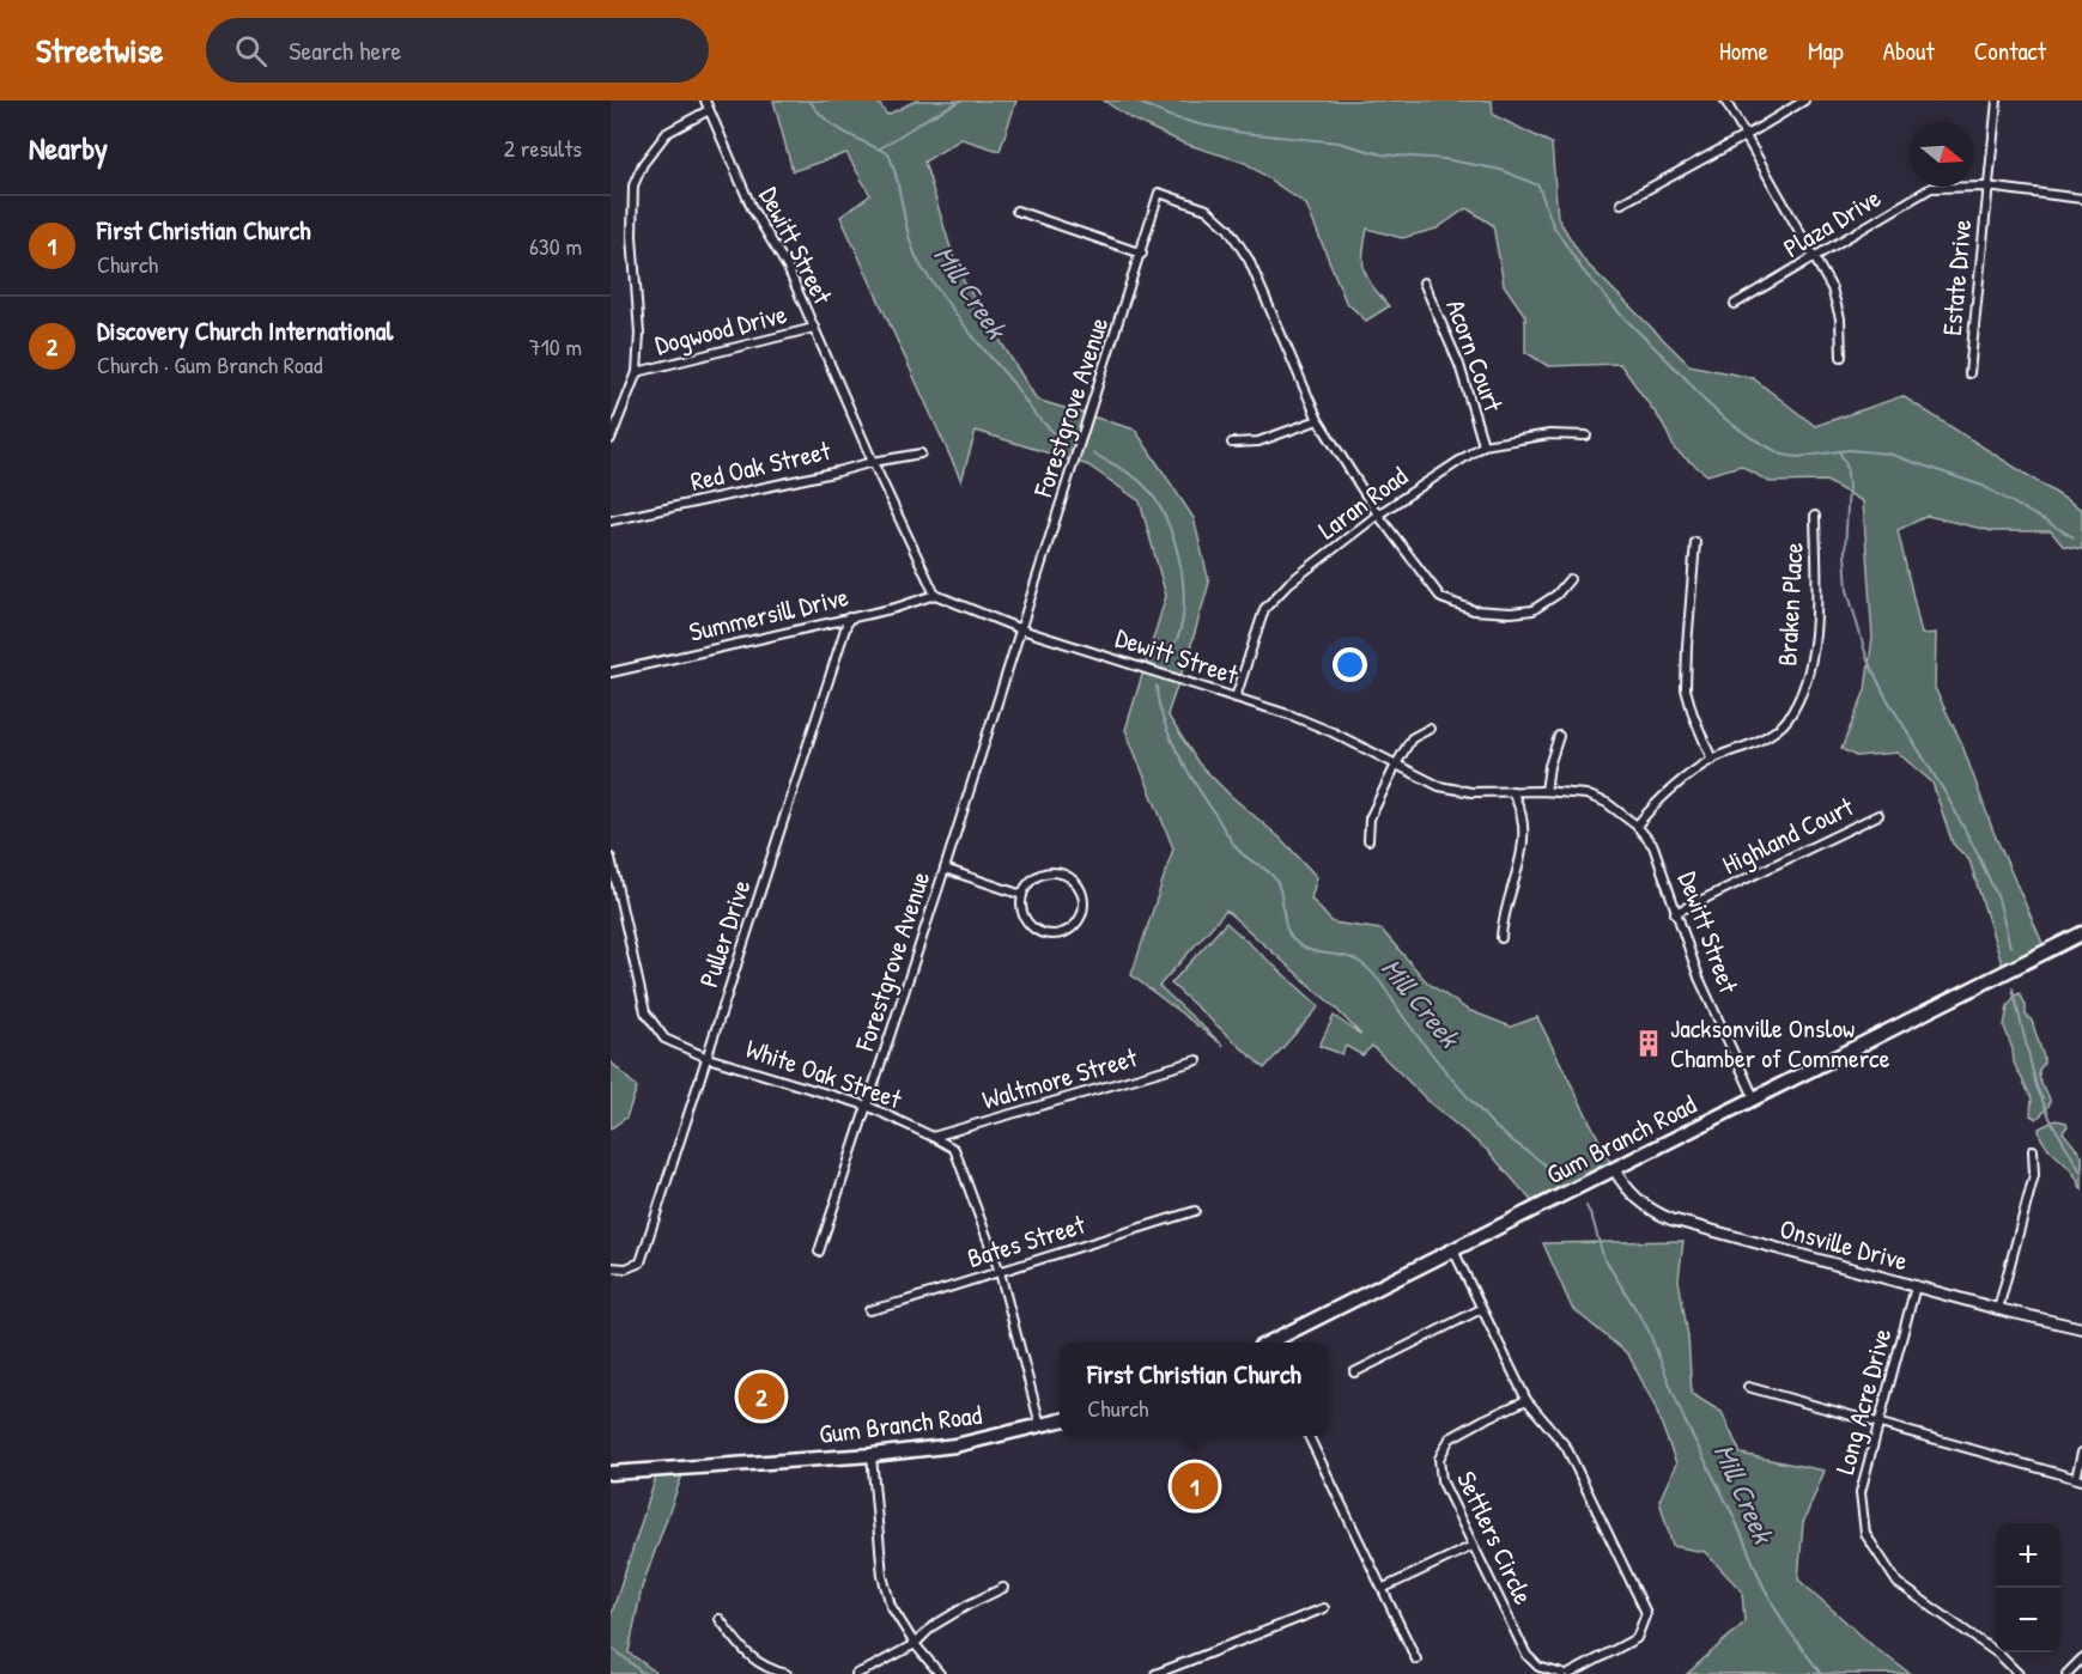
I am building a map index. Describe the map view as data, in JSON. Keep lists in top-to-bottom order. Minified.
{"streets":{"main road":["Gum Branch Road"],"street":["Plaza Drive","Dewitt Street","Estate Drive","Dogwood Drive","Acorn Court","Forestgrove Avenue","Red Oak Street","Laran Road","Braken Place","Summersill Drive","Highland Court","Puller Drive","White Oak Street","Waltmore Street","Bates Street","Onsville Drive","Long Acre Drive","Settlers Circle"]},"crossings":[["Plaza Drive","Estate Drive"],["Dewitt Street","Dogwood Drive"],["Dewitt Street","Forestgrove Avenue"],["Dewitt Street","Red Oak Street"],["Dewitt Street","Laran Road"],["Dewitt Street","Braken Place"],["Dewitt Street","Summersill Drive"],["Dewitt Street","Highland Court"],["Dewitt Street","Gum Branch Road"],["Acorn Court","Laran Road"],["Forestgrove Avenue","Laran Road"],["Forestgrove Avenue","White Oak Street"],["Summersill Drive","Puller Drive"],["Puller Drive","White Oak Street"],["White Oak Street","Waltmore Street"],["White Oak Street","Gum Branch Road"],["White Oak Street","Bates Street"],["Gum Branch Road","Onsville Drive"],["Onsville Drive","Long Acre Drive"]],"water":["Mill Creek"],"places":{"building":["Jacksonville Onslow Chamber of Commerce"]},"north":"right","page":{"header":"Streetwise","search":"Search here","nav":["Home","Map","About","Contact"],"heading":["Nearby","2 results"],"list":[{"mark":"1","name":"First Christian Church","note":"Church","value":"630 m"},{"mark":"2","name":"Discovery Church International","note":"Church · Gum Branch Road","value":"710 m"}],"popup":["First Christian Church","Church"],"pins":["2","1"],"map_buttons":["+","−"]}}
